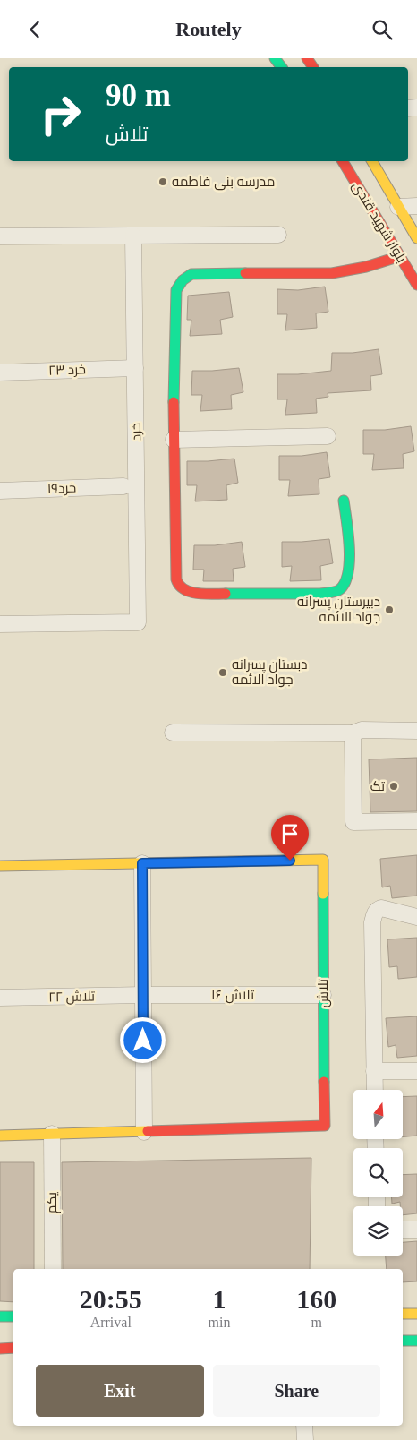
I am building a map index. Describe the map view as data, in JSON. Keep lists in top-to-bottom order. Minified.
{"streets":{"street":["بلوار شهید قندی","خرد ۲۳","خرد","خرد۱۹","تلاش","تلاش ۱۶","تلاش ۲۲","یکم"]},"crossings":[["خرد ۲۳","خرد"],["تلاش","تلاش ۱۶"],["تلاش","یکم"],["تلاش ۱۶","تلاش ۲۲"]],"places":["مدرسه بنی فاطمه","دبیرستان پسرانه جواد الائمه","دبستان پسرانه جواد الائمه","تک"],"north":"top","page":{"header":"Routely","turn":["90 m","تلاش"],"eta":["20:55","Arrival","1","min","160","m"],"buttons":["Exit","Share"]}}
